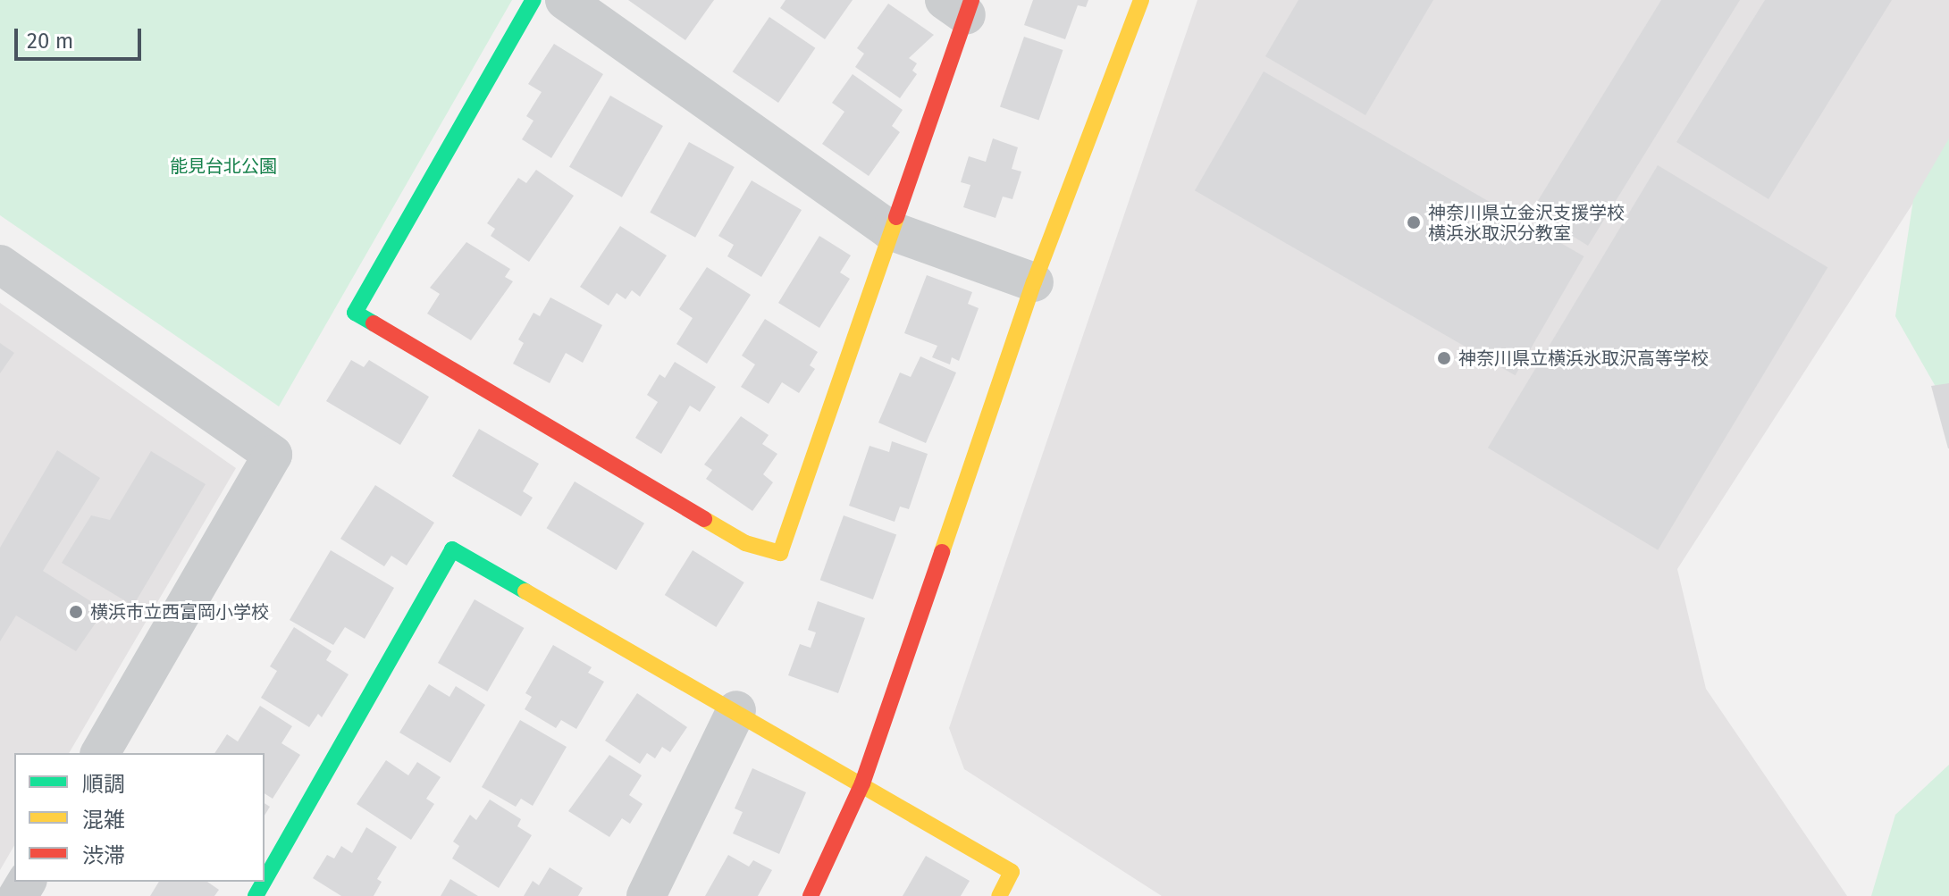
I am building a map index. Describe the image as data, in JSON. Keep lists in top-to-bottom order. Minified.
{"parks":["能見台北公園"],"places":["神奈川県立金沢支援学校 横浜氷取沢分教室","神奈川県立横浜氷取沢高等学校","横浜市立西富岡小学校"],"legend":["順調","混雑","渋滞"],"scale_bar":"20 m"}
